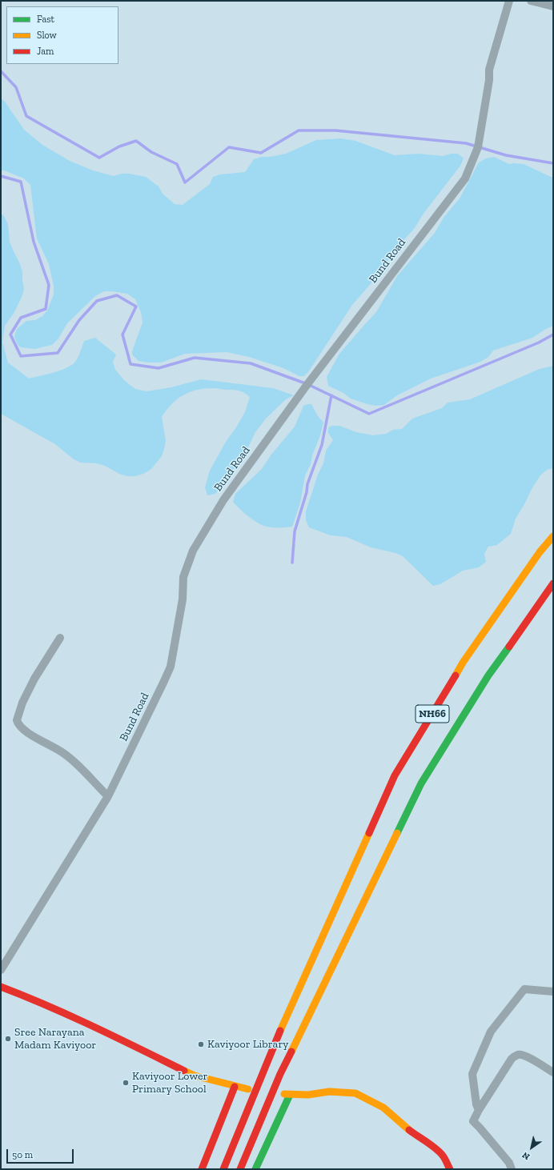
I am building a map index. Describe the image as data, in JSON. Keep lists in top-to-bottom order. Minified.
{"streets":{"main road":["NH66"],"street":["Bund Road"]},"places":["Sree Narayana Madam Kaviyoor","Kaviyoor Library","Kaviyoor Lower Primary School"],"legend":["Fast","Slow","Jam"],"scale_bar":"50 m","north":"bottom left"}
